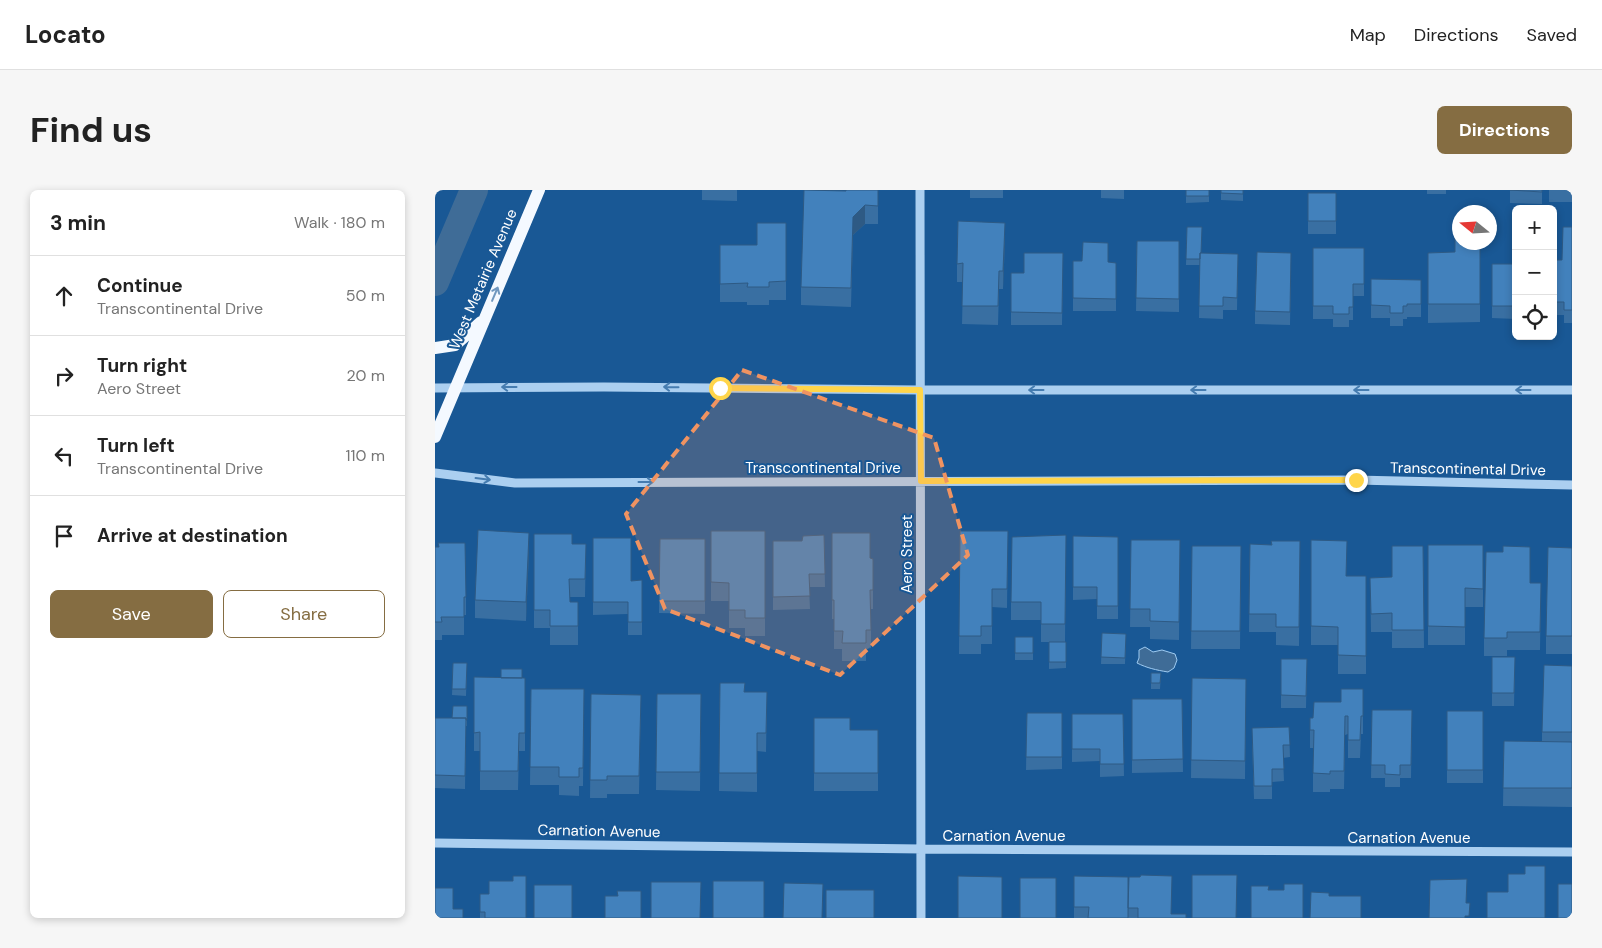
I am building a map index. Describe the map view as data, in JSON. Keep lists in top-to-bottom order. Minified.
{"streets":{"main road":["West Metairie Avenue"],"street":["Transcontinental Drive","Aero Street","Carnation Avenue"]},"crossings":[["Transcontinental Drive","Aero Street"],["Aero Street","Carnation Avenue"]],"one_way":["West Metairie Avenue","Transcontinental Drive"],"north":"left","page":{"header":"Locato","nav":["Map","Directions","Saved"],"buttons":["Directions",["Save","Share"]],"title":"Find us","heading":["3 min","Walk · 180 m"],"map_buttons":["+","−"],"list":[["Continue","Transcontinental Drive","50 m"],["Turn right","Aero Street","20 m"],["Turn left","Transcontinental Drive","110 m"],"Arrive at destination"]}}
